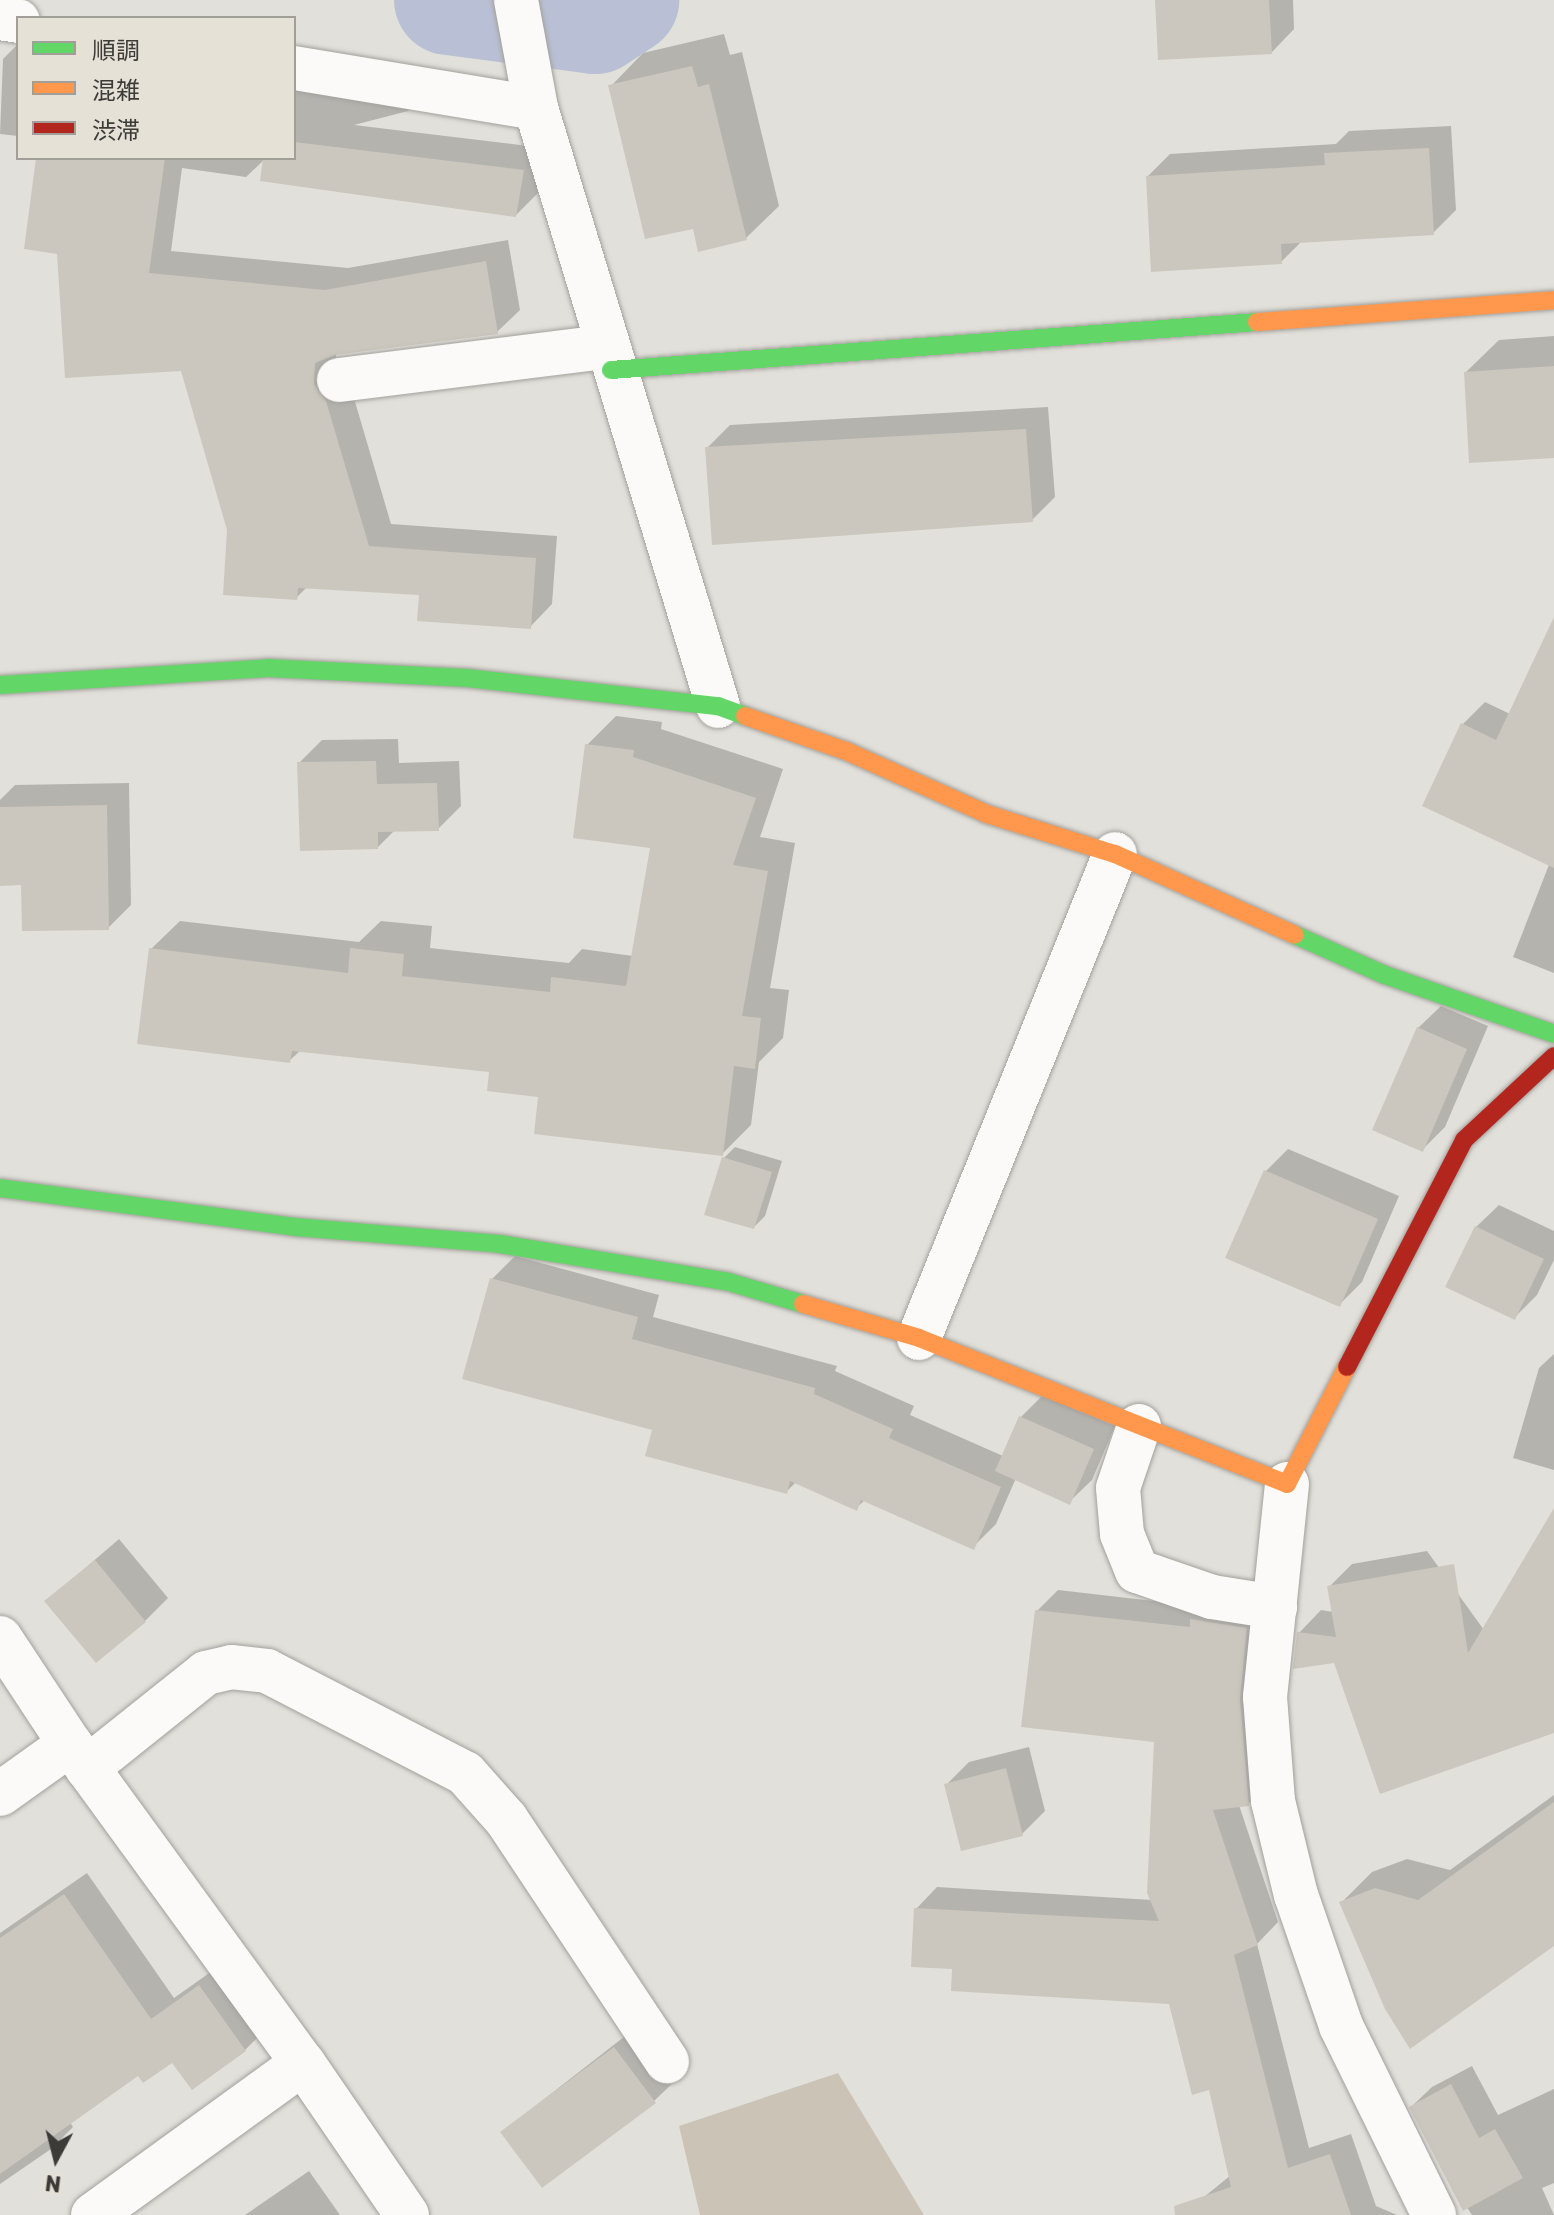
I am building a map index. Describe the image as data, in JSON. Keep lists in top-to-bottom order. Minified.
{"legend":["順調","混雑","渋滞"],"north":"bottom"}
